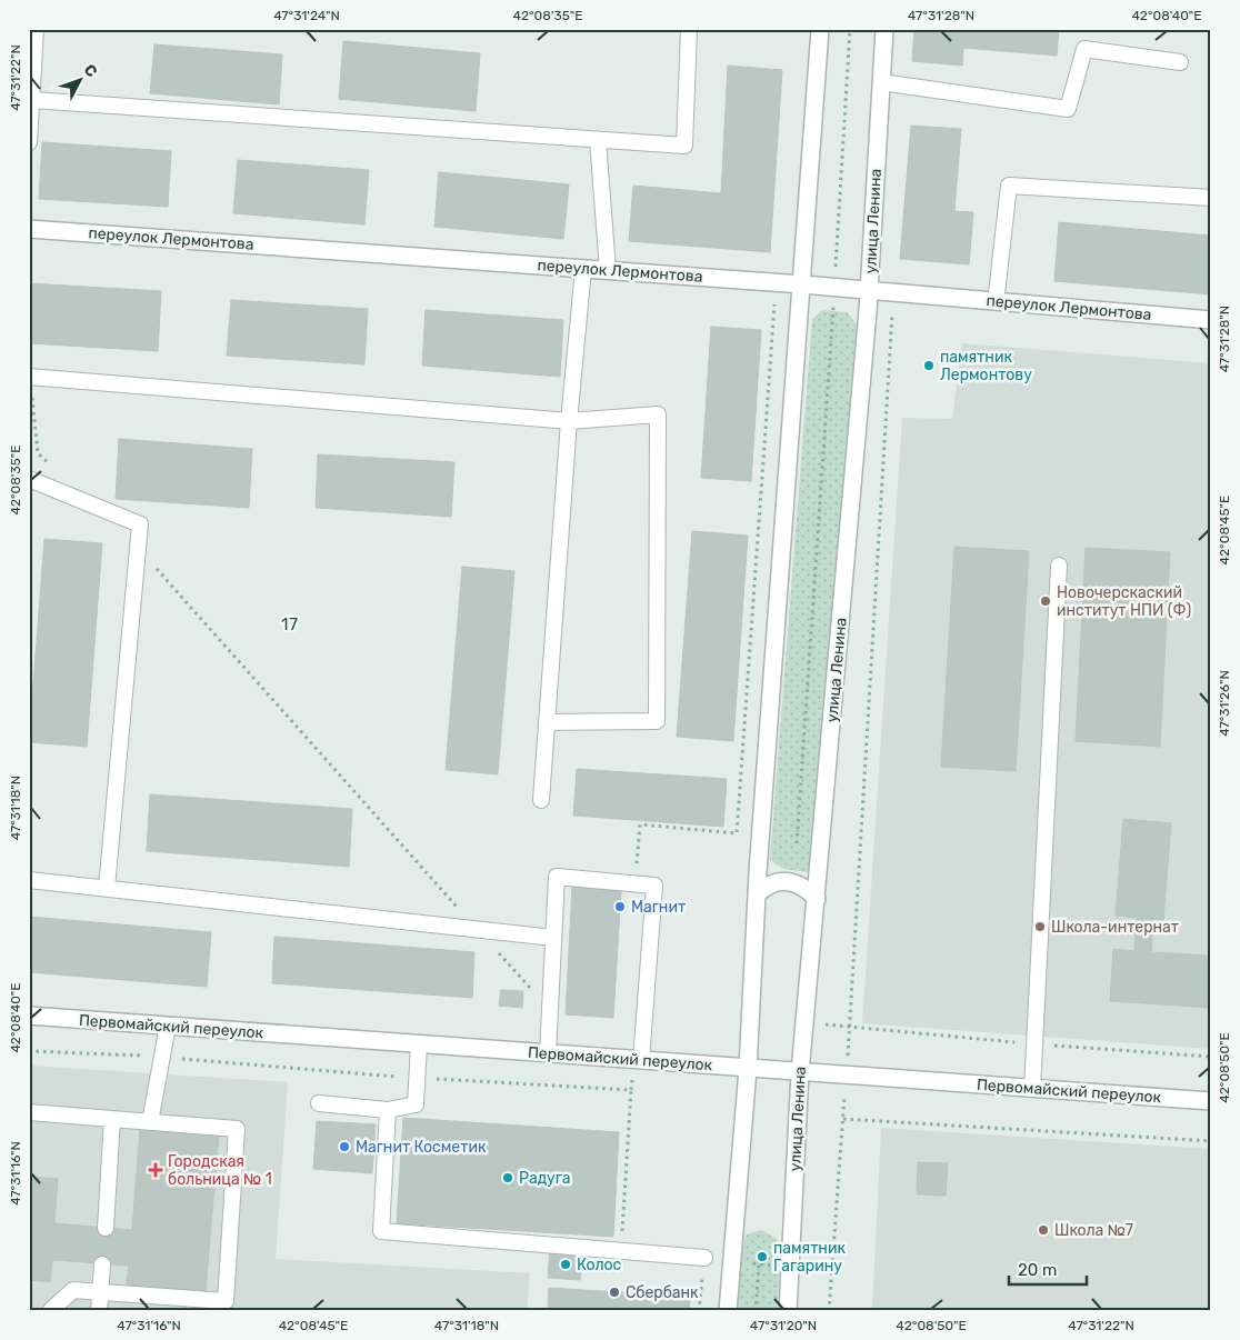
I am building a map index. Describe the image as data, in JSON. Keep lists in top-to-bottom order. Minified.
{"streets":{"street":["улица Ленина","переулок Лермонтова","Первомайский переулок"]},"crossings":[["улица Ленина","переулок Лермонтова"],["улица Ленина","Первомайский переулок"]],"districts":["17"],"places":{"other":["памятник Лермонтову","Новочерскаский институт НПИ (Ф)","Магнит","Школа-интернат","Магнит Косметик","Радуга","Школа №7","памятник Гагарину","Колос","Сбербанк"],"health":["Городская больница № 1"]},"scale_bar":"20 m","north":"top right","coordinates":["47°31'24\"N","42°08'35\"E","47°31'28\"N","42°08'40\"E","47°31'22\"N","42°08'45\"E","47°31'26\"N","47°31'18\"N","42°08'50\"E","47°31'16\"N","47°31'20\"N"]}
